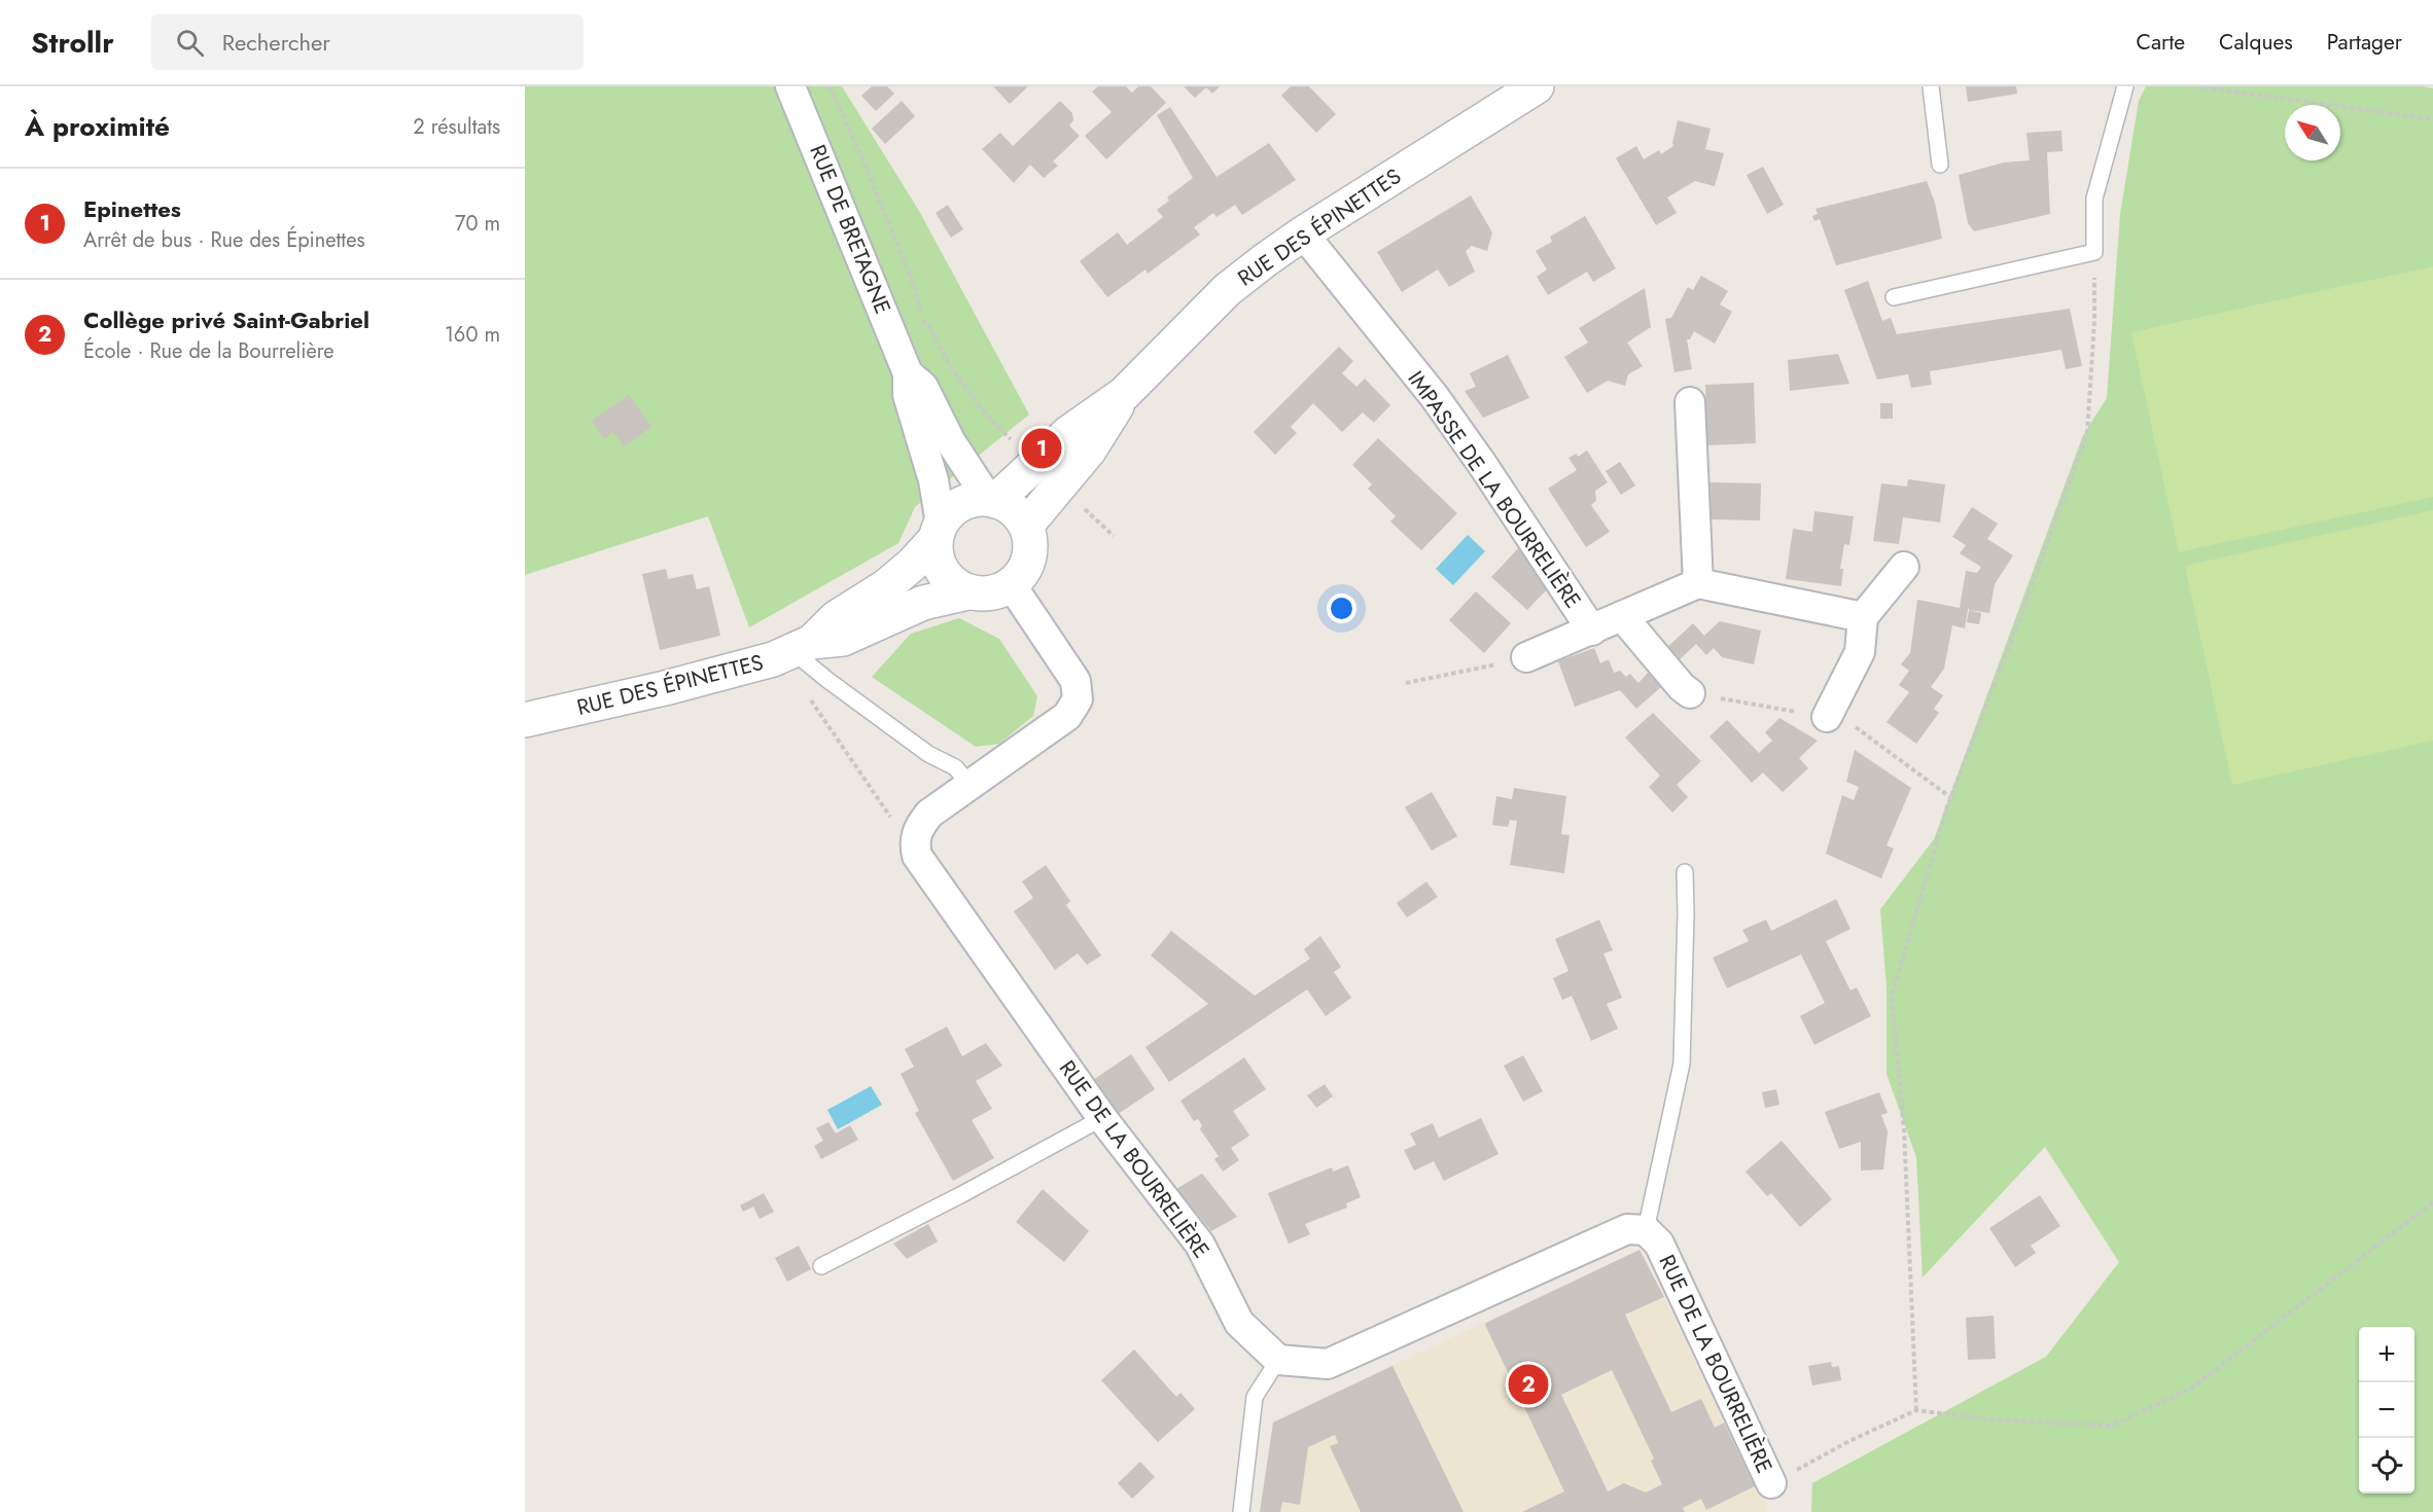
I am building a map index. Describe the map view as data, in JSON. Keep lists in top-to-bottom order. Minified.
{"streets":{"street":["RUE DES ÉPINETTES","RUE DE BRETAGNE","IMPASSE DE LA BOURRELIÈRE","RUE DE LA BOURRELIÈRE"]},"crossings":[["RUE DES ÉPINETTES","RUE DE BRETAGNE"],["RUE DES ÉPINETTES","IMPASSE DE LA BOURRELIÈRE"]],"north":"top left","page":{"header":"Strollr","search":"Rechercher","nav":["Carte","Calques","Partager"],"heading":["À proximité","2 résultats"],"list":[{"mark":"1","name":"Epinettes","note":"Arrêt de bus · Rue des Épinettes","value":"70 m"},{"mark":"2","name":"Collège privé Saint-Gabriel","note":"École · Rue de la Bourrelière","value":"160 m"}],"pins":["1","2"],"map_buttons":["+","−"]}}
